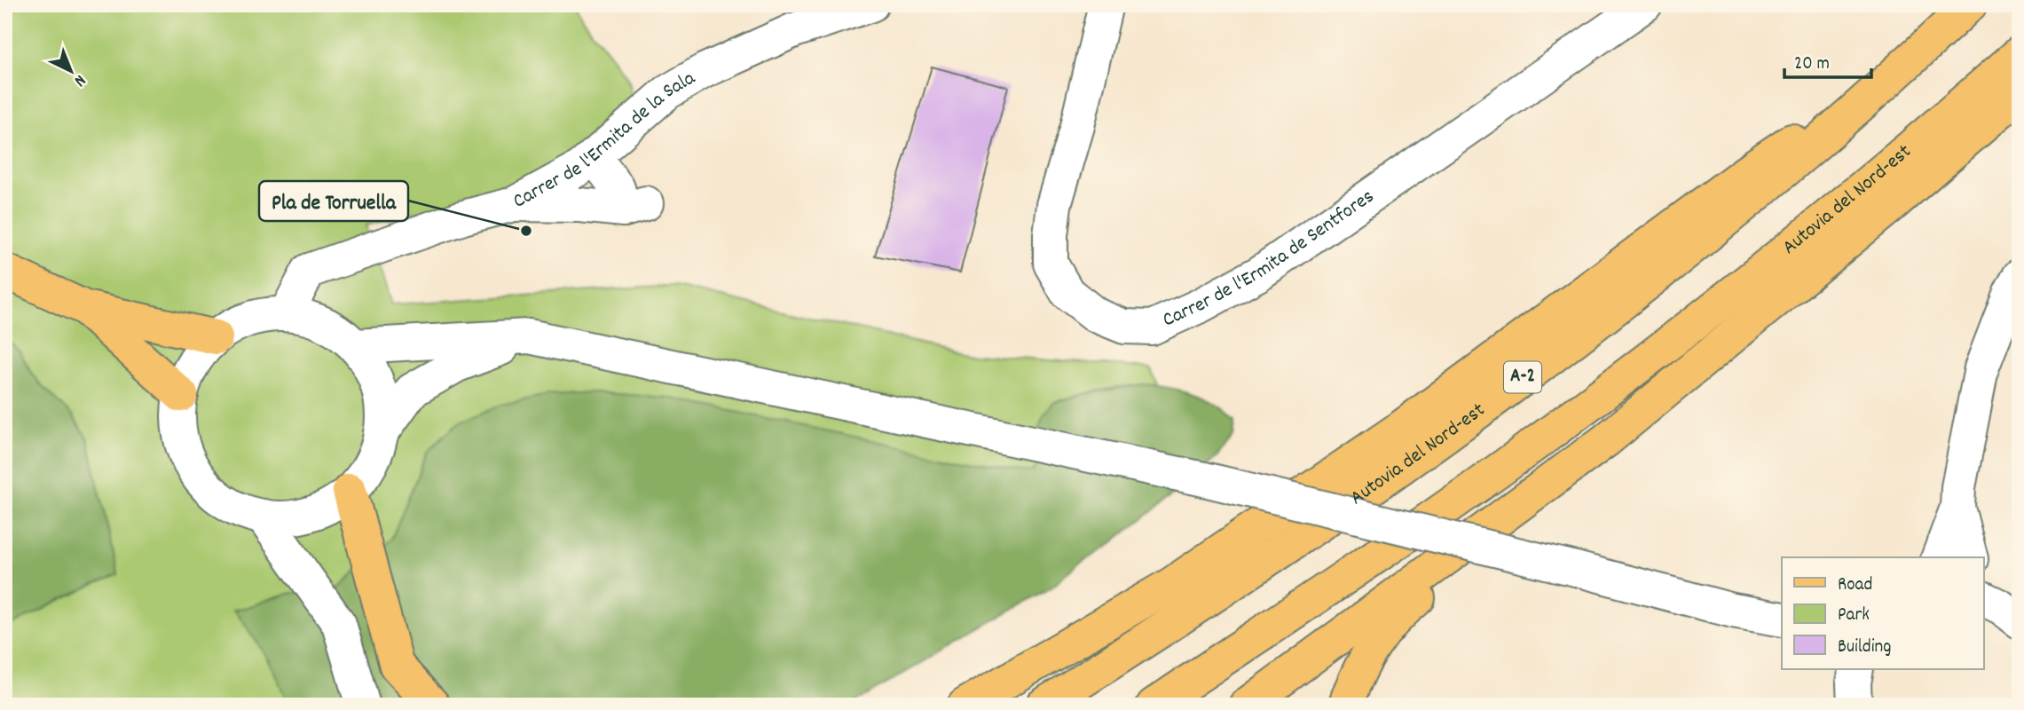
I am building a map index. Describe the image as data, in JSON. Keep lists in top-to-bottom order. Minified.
{"streets":{"main road":["Autovia del Nord-est","A-2"],"street":["Carrer de l'Ermita de la Sala","Carrer de l'Ermita de Sentfores"]},"places":["Pla de Torruella"],"legend":["Road","Park","Building"],"scale_bar":"20 m","north":"bottom right"}
